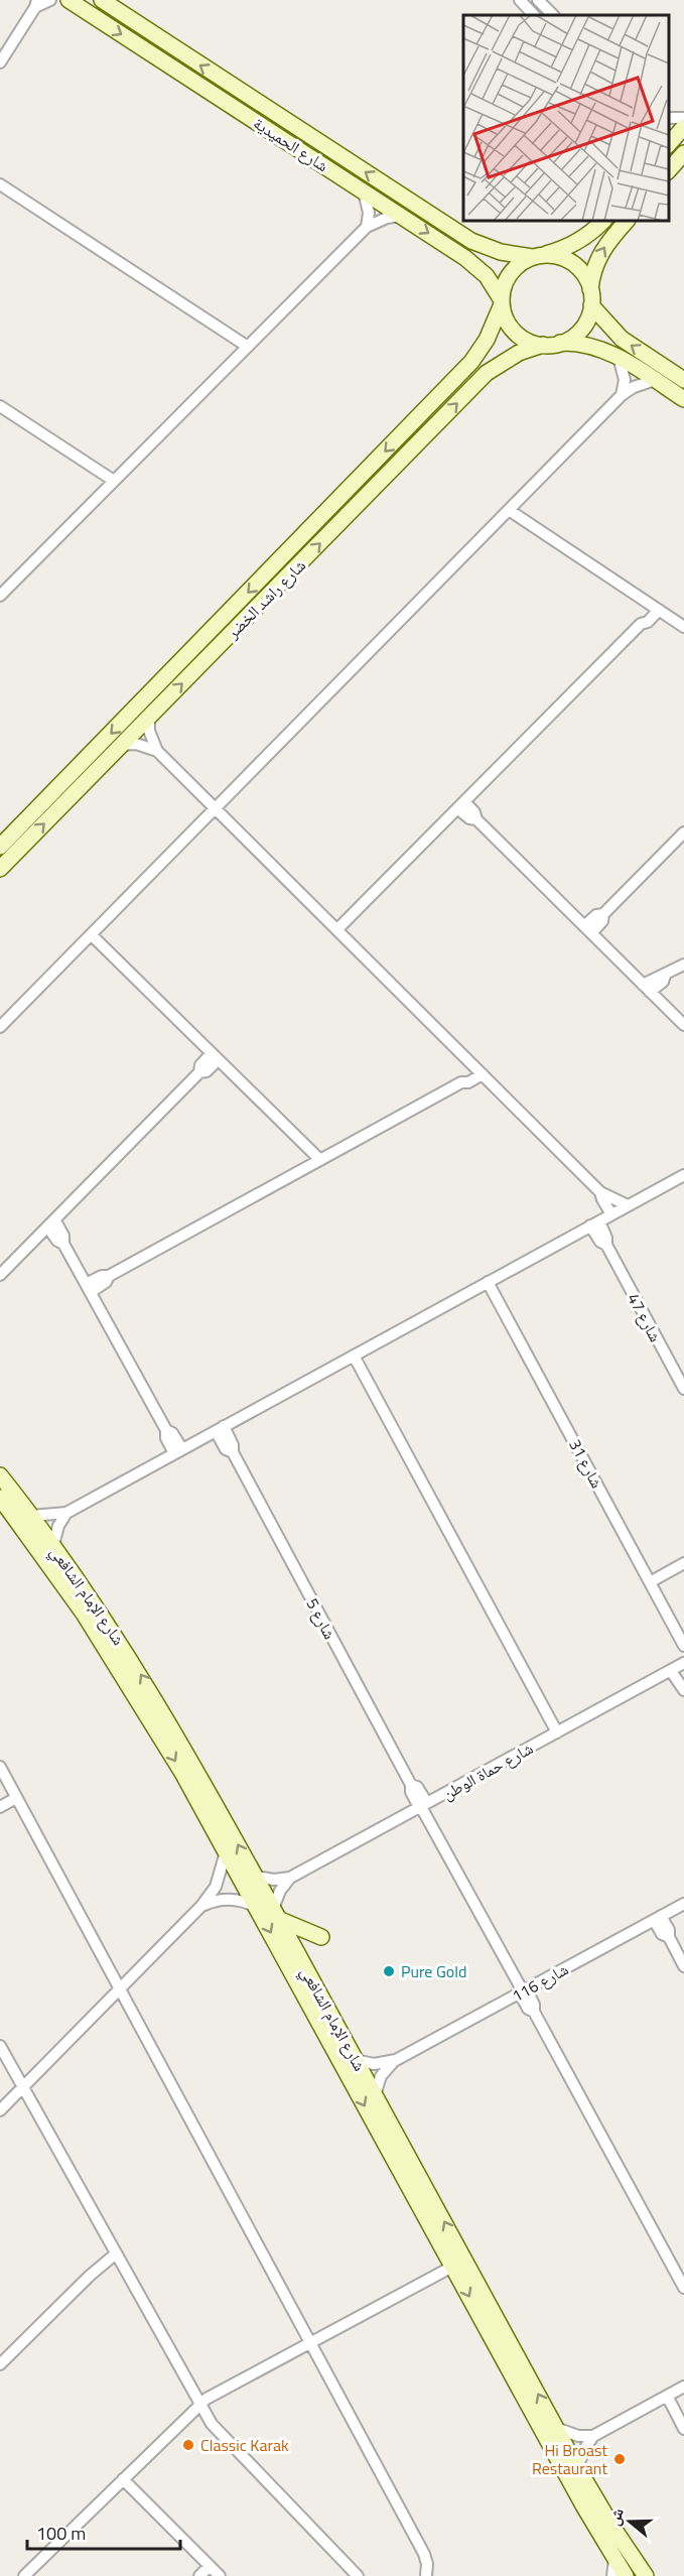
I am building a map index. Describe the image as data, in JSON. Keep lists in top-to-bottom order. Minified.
{"streets":{"street":["شارع الحميدية","شارع راشد الخضر","شارع 47","شارع 31","شارع الإمام الشافعي","شارع 5","شارع حماة الوطن","شارع 116"]},"crossings":[["شارع الحميدية","شارع راشد الخضر"],["شارع الإمام الشافعي","شارع حماة الوطن"],["شارع الإمام الشافعي","شارع 116"],["شارع 5","شارع حماة الوطن"],["شارع 5","شارع 116"]],"places":["Pure Gold","Classic Karak","Hi Broast Restaurant"],"scale_bar":"100 m","north":"left"}
